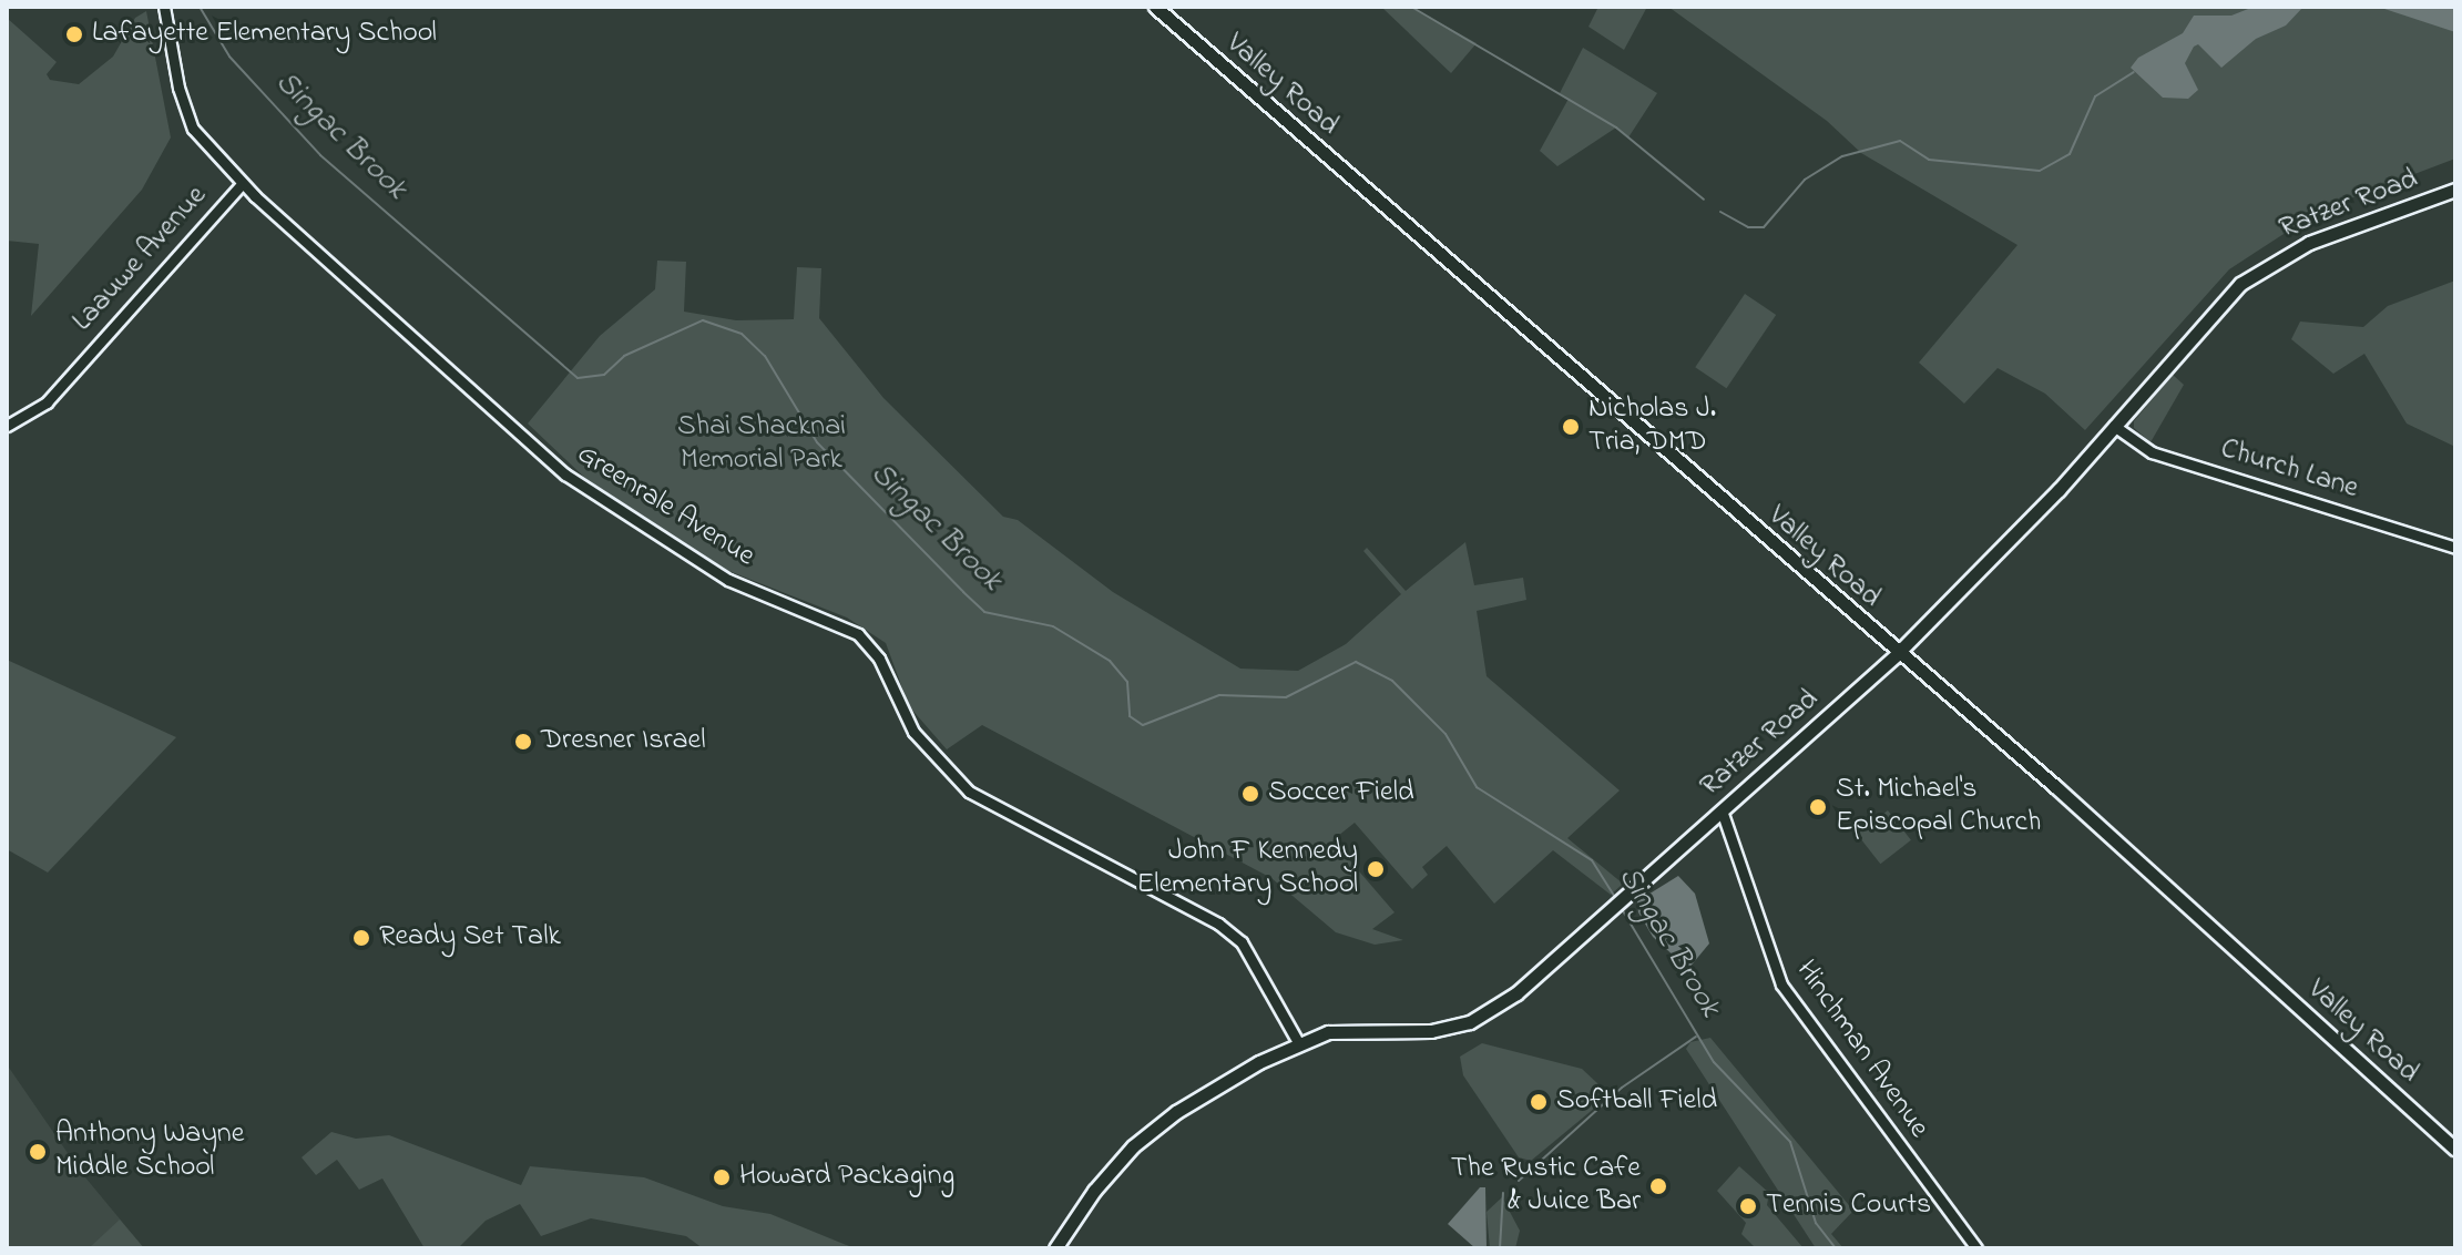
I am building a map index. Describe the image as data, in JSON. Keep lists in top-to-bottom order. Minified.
{"streets":{"main road":["Valley Road","Ratzer Road"],"street":["Laauwe Avenue","Church Lane","Greenrale Avenue","Hinchman Avenue"]},"crossings":[["Valley Road","Ratzer Road"],["Ratzer Road","Church Lane"],["Ratzer Road","Greenrale Avenue"],["Ratzer Road","Hinchman Avenue"],["Laauwe Avenue","Greenrale Avenue"]],"water":["Singac Brook"],"parks":["Shai Shacknai Memorial Park"],"places":["Lafayette Elementary School","Nicholas J. Tria, DMD","Dresner Israel","Soccer Field","St. Michael's Episcopal Church","John F Kennedy Elementary School","Ready Set Talk","Softball Field","Anthony Wayne Middle School","Howard Packaging","The Rustic Cafe & Juice Bar","Tennis Courts"]}
